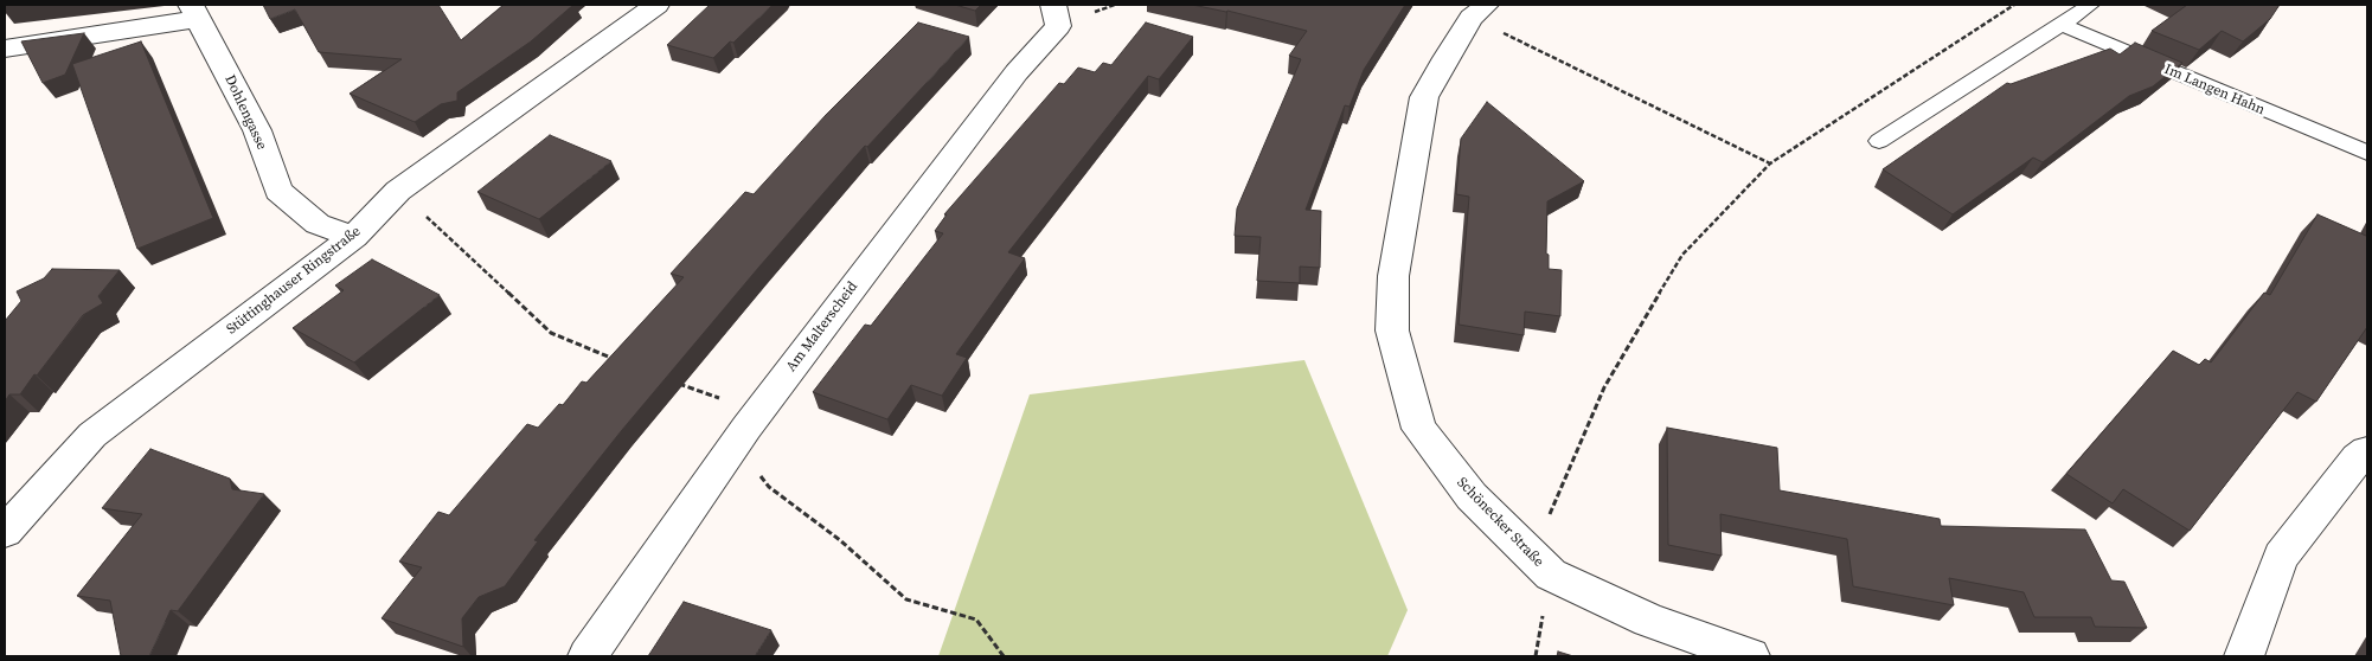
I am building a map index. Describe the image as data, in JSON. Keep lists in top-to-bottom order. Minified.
{"streets":{"street":["Dohlengasse","Stüttinghauser Ringstraße","Am Malterscheid","Schönecker Straße"],"lane":["Im Langen Hahn"]},"crossings":[["Dohlengasse","Stüttinghauser Ringstraße"]]}
